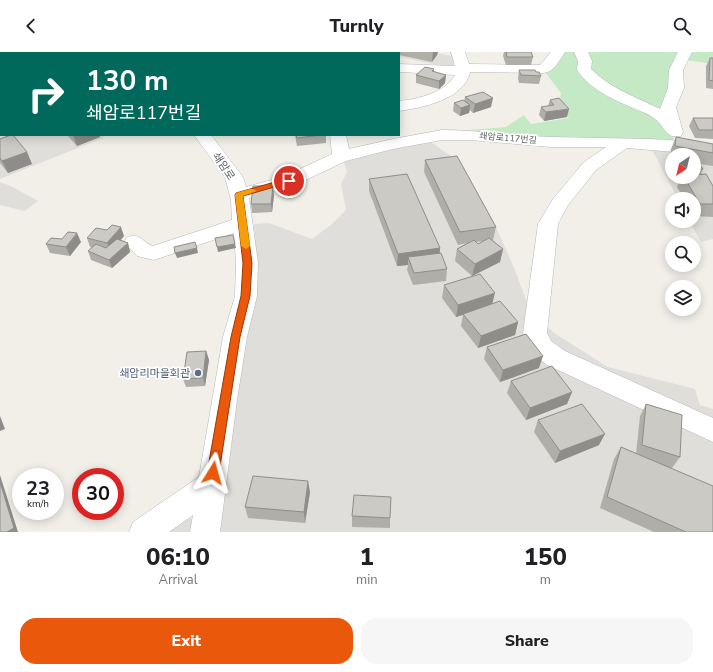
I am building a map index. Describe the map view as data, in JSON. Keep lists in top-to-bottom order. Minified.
{"streets":{"street":["쇄암로117번길","쇄암로"]},"crossings":[["쇄암로117번길","쇄암로"]],"places":["쇄암리마을회관"],"north":"bottom left","page":{"header":"Turnly","turn":["130 m","쇄암로117번길"],"speed":"23 km/h","limit":"30","eta":["06:10","Arrival","1","min","150","m"],"buttons":["Exit","Share"]}}
